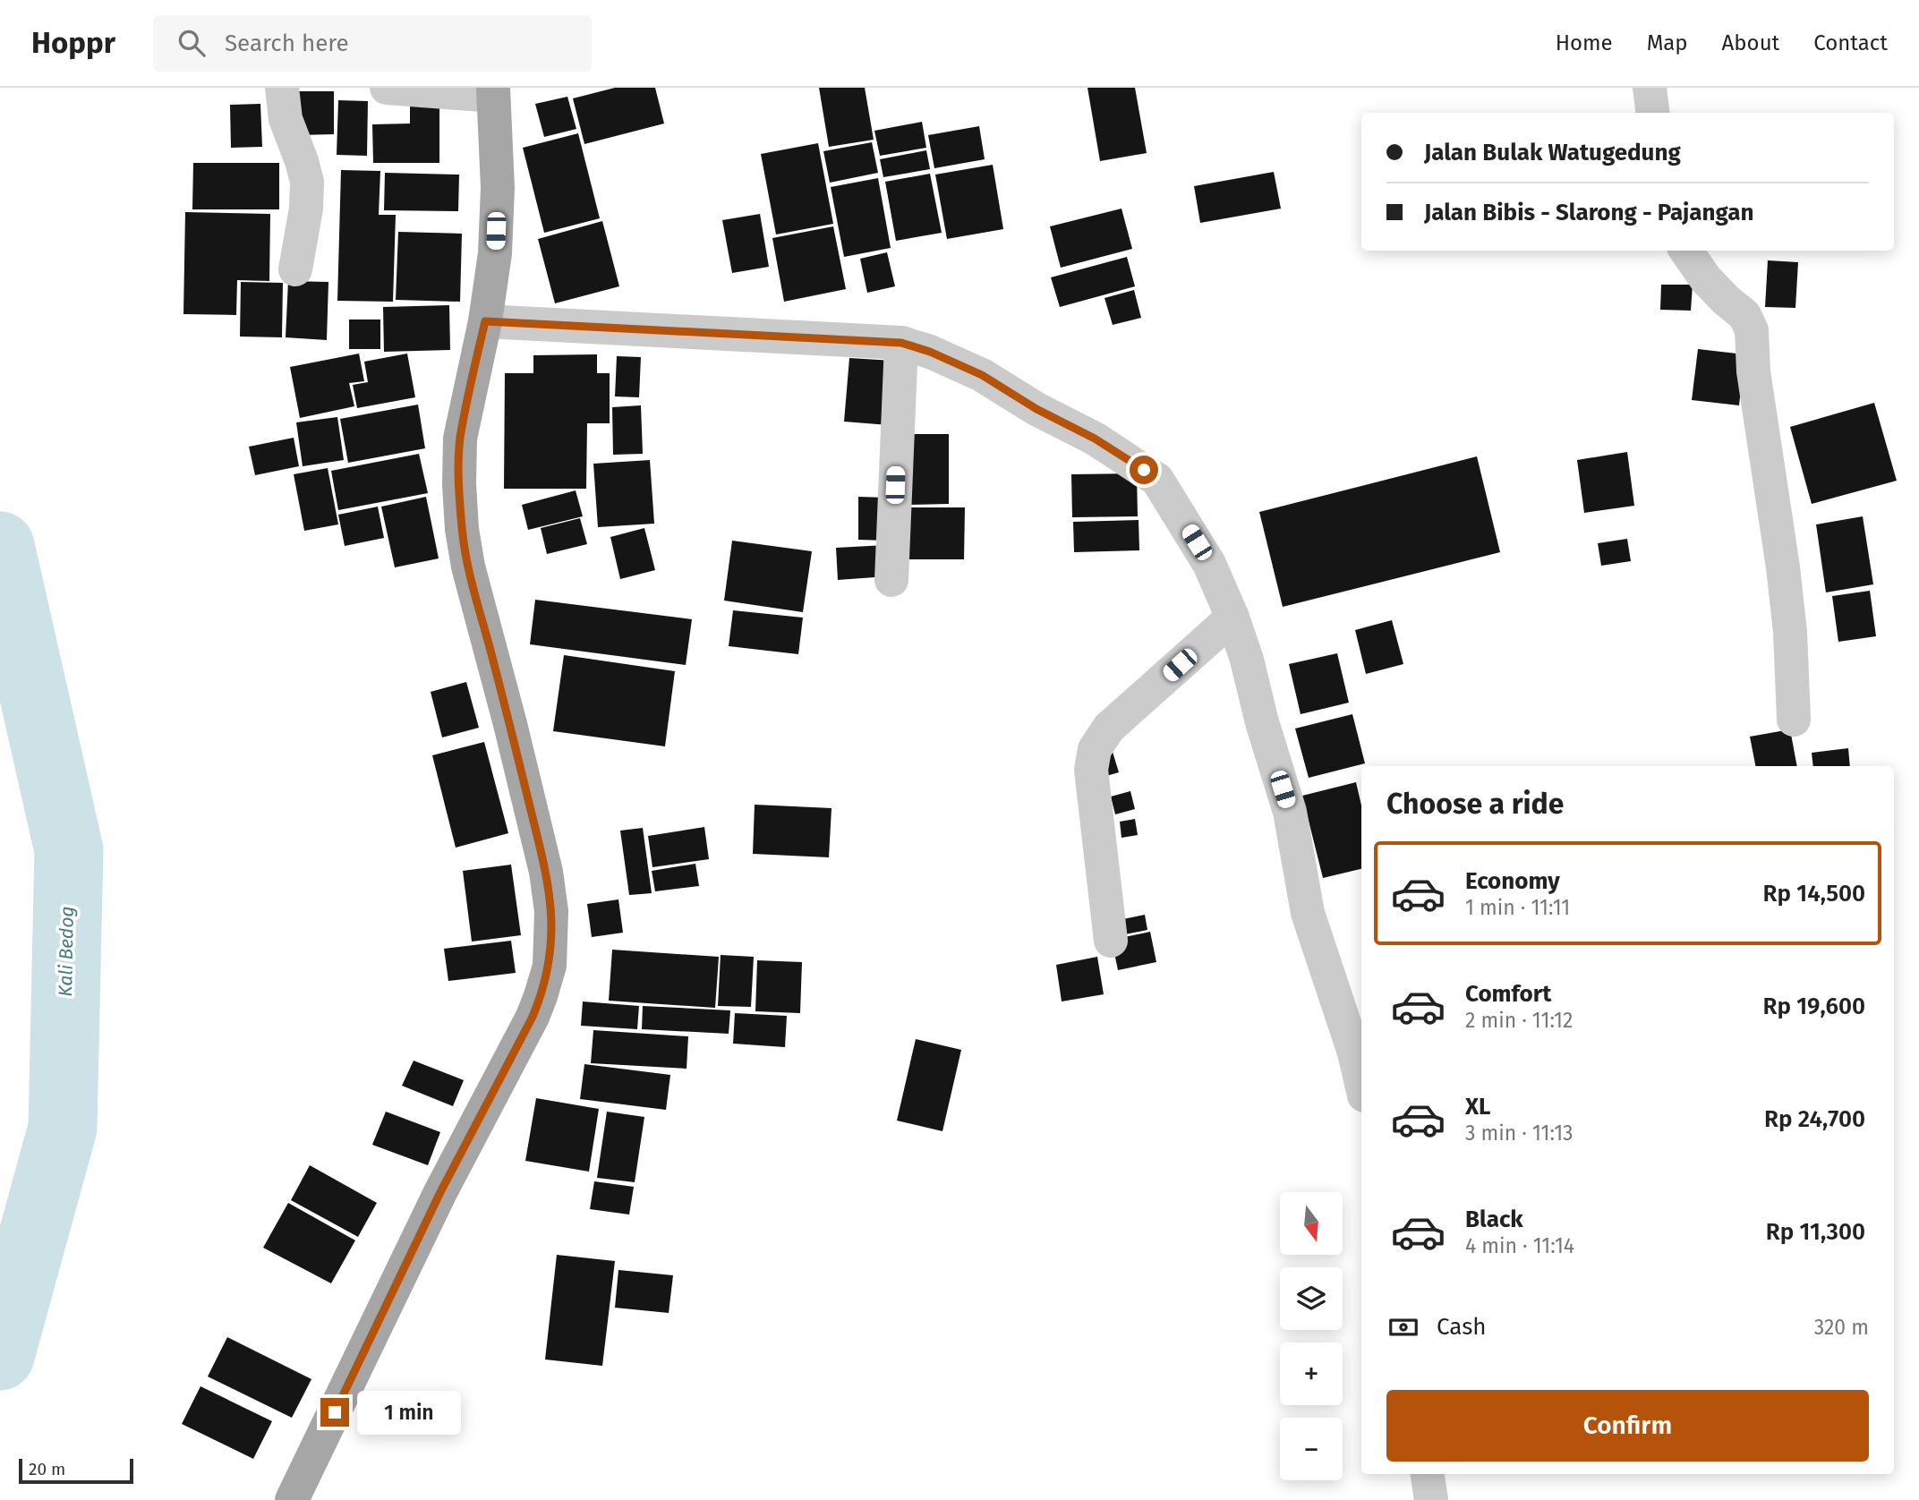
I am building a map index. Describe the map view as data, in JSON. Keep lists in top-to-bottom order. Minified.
{"water":["Kali Bedog"],"scale_bar":"20 m","north":"bottom","page":{"header":"Hoppr","search":"Search here","nav":["Home","Map","About","Contact"],"banner":["Jalan Bulak Watugedung","Jalan Bibis - Slarong - Pajangan"],"heading":"Choose a ride","list":[{"name":"Economy","note":"1 min · 11:11","value":"Rp 14,500"},{"name":"Comfort","note":"2 min · 11:12","value":"Rp 19,600"},{"name":"XL","note":"3 min · 11:13","value":"Rp 24,700"},{"name":"Black","note":"4 min · 11:14","value":"Rp 11,300"}],"map_buttons":["+","−"],"pay":["Cash","320 m"],"buttons":"Confirm","bubble":"1 min","scale":"20 m"}}
